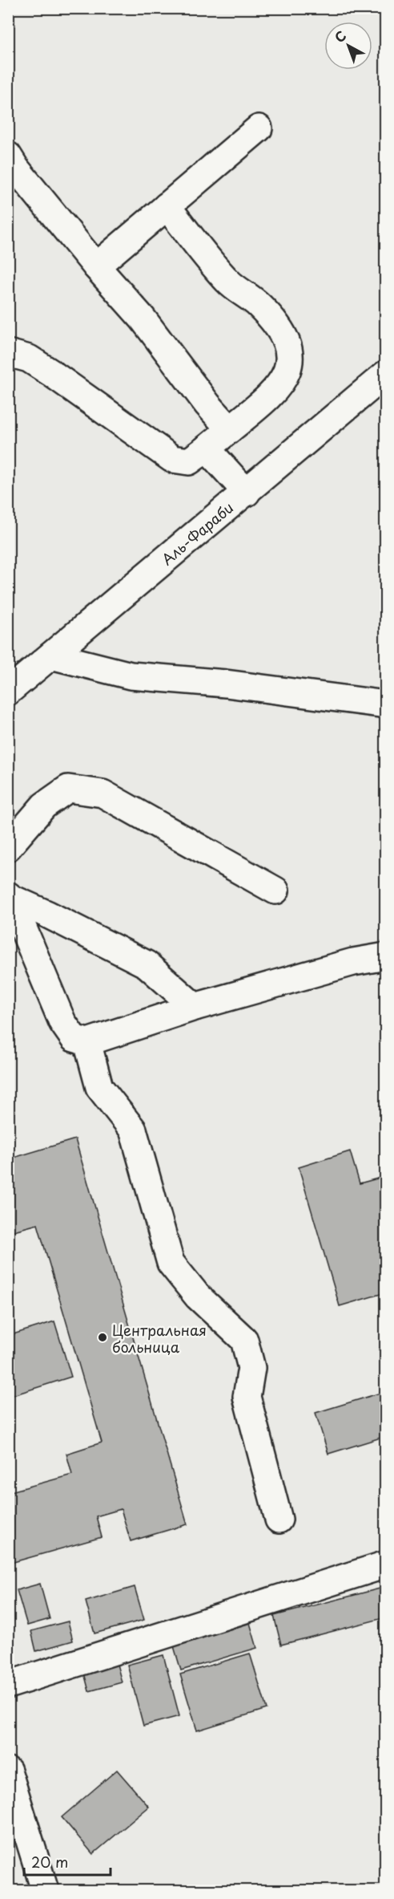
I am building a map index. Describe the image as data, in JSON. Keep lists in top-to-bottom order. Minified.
{"streets":{"street":["Аль-Фараби"]},"places":["Центральная больница"],"scale_bar":"20 m","north":"top left"}
